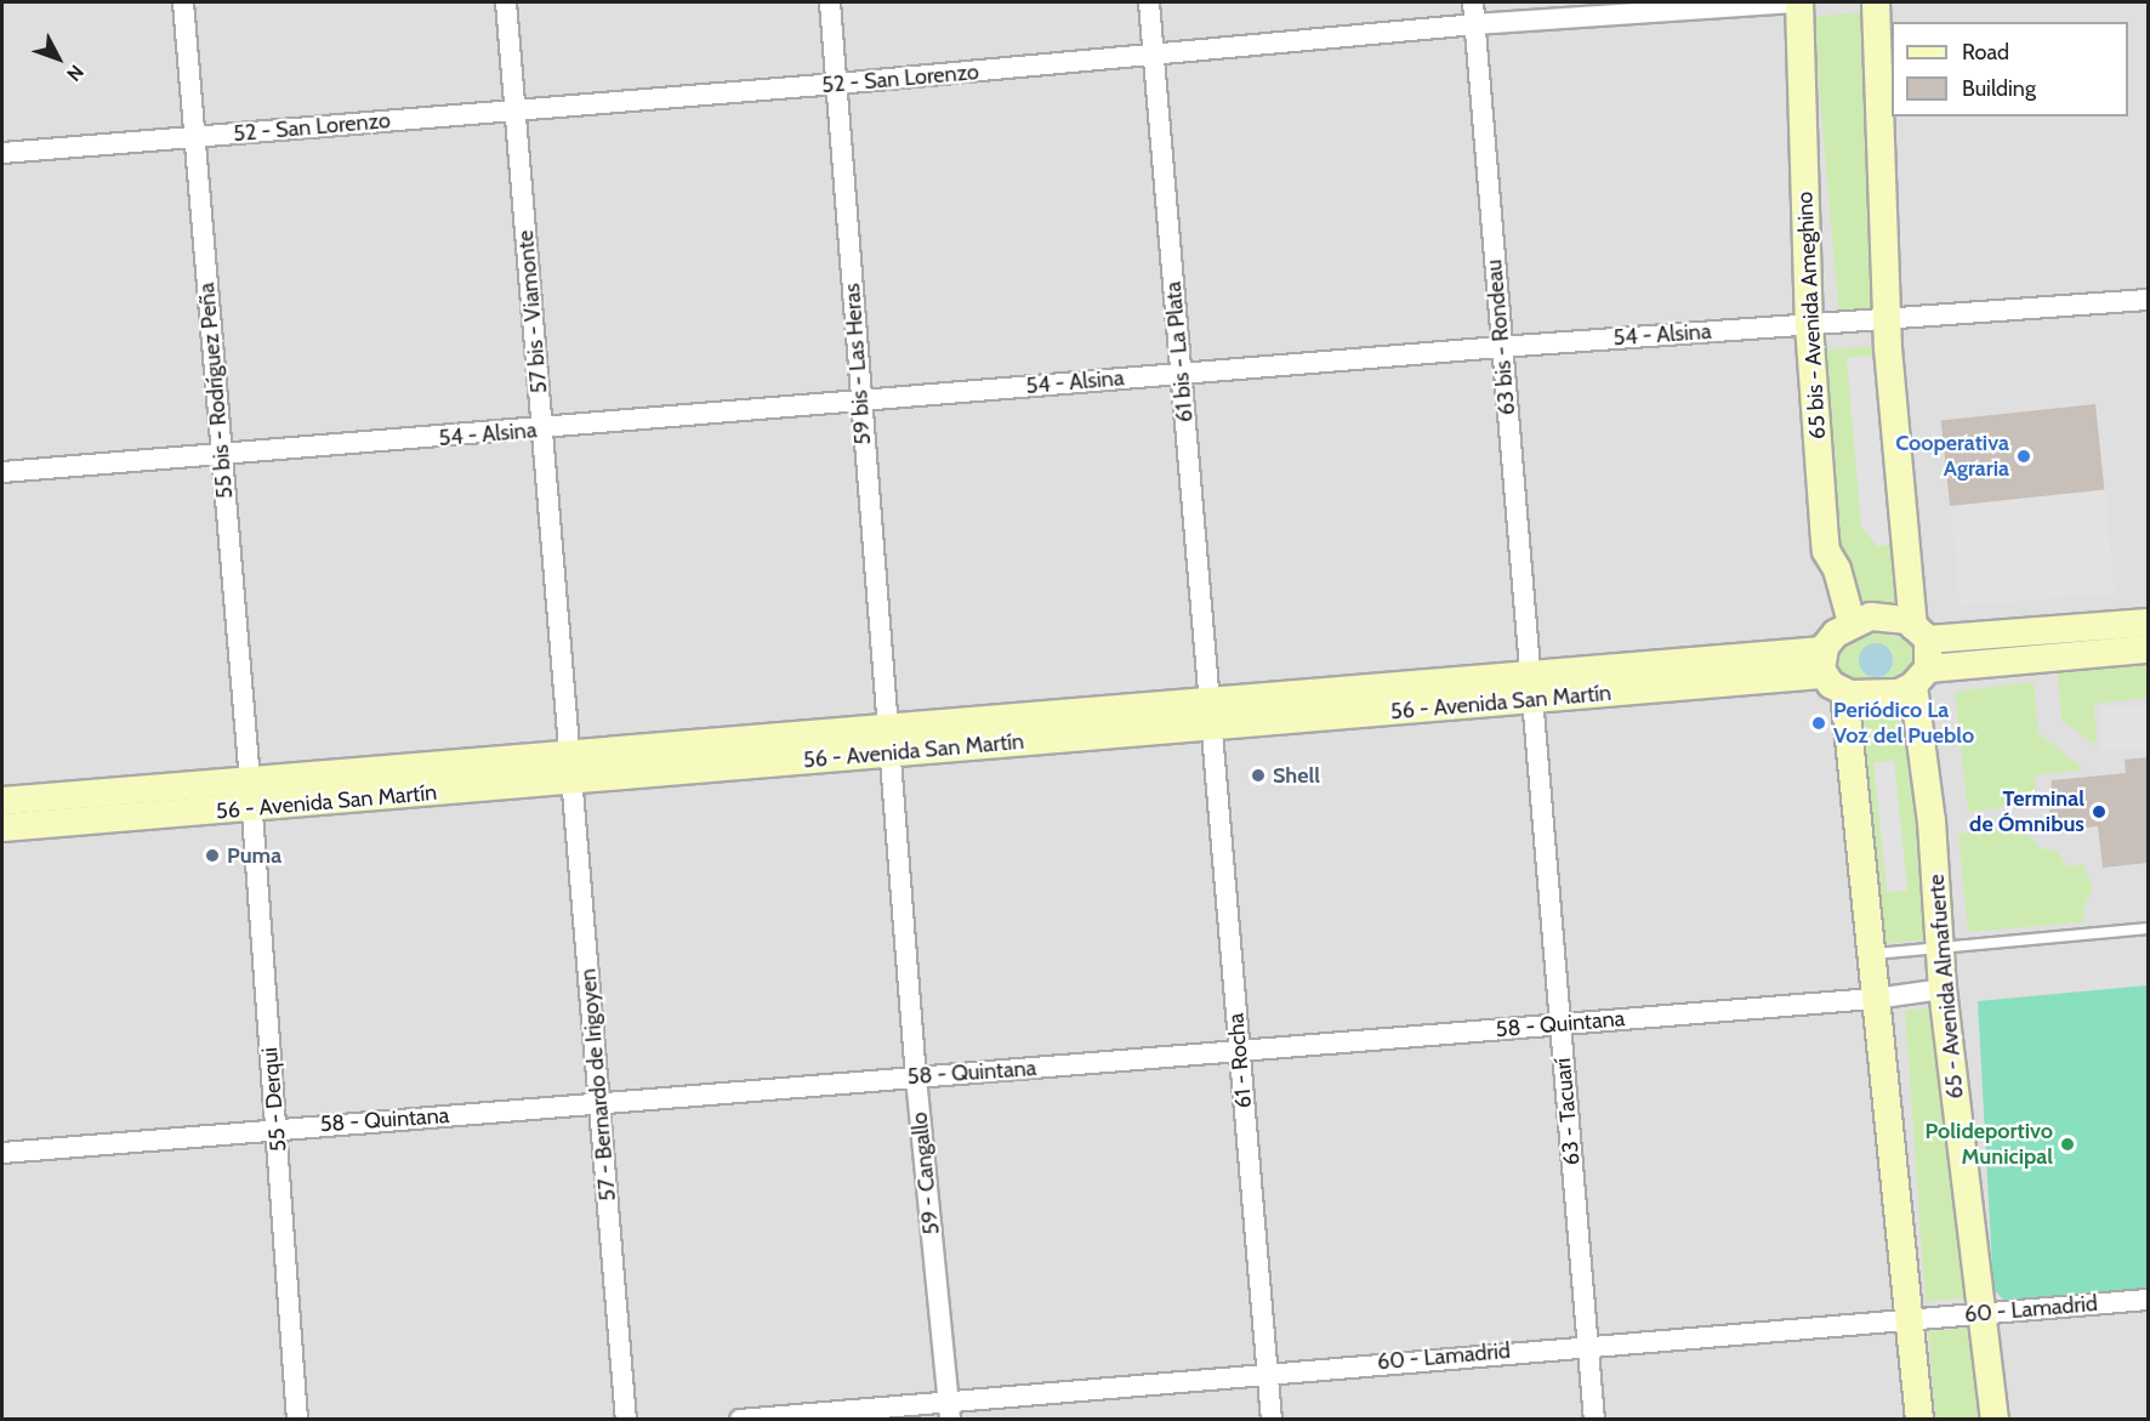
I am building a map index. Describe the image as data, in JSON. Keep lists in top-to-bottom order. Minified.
{"streets":{"main road":["65 bis - Avenida Ameghino","56 - Avenida San Martín","65 - Avenida Almafuerte"],"street":["52 - San Lorenzo","57 bis - Viamonte","54 - Alsina","63 bis - Rondeau","61 bis - La Plata","59 bis - Las Heras","55 bis - Rodríguez Peña","58 - Quintana","61 - Rocha","57 - Bernardo de Irigoyen","55 - Derqui","63 - Tacuarí","59 - Cangallo","60 - Lamadrid"]},"crossings":[["52 - San Lorenzo","57 bis - Viamonte"],["52 - San Lorenzo","65 bis - Avenida Ameghino"],["52 - San Lorenzo","63 bis - Rondeau"],["52 - San Lorenzo","61 bis - La Plata"],["52 - San Lorenzo","59 bis - Las Heras"],["52 - San Lorenzo","55 bis - Rodríguez Peña"],["57 bis - Viamonte","54 - Alsina"],["57 bis - Viamonte","56 - Avenida San Martín"],["57 bis - Viamonte","57 - Bernardo de Irigoyen"],["65 bis - Avenida Ameghino","54 - Alsina"],["65 bis - Avenida Ameghino","56 - Avenida San Martín"],["65 bis - Avenida Ameghino","65 - Avenida Almafuerte"],["54 - Alsina","63 bis - Rondeau"],["54 - Alsina","61 bis - La Plata"],["54 - Alsina","59 bis - Las Heras"],["54 - Alsina","55 bis - Rodríguez Peña"],["63 bis - Rondeau","56 - Avenida San Martín"],["63 bis - Rondeau","63 - Tacuarí"],["61 bis - La Plata","56 - Avenida San Martín"],["61 bis - La Plata","61 - Rocha"],["59 bis - Las Heras","56 - Avenida San Martín"],["59 bis - Las Heras","59 - Cangallo"],["55 bis - Rodríguez Peña","56 - Avenida San Martín"],["55 bis - Rodríguez Peña","55 - Derqui"],["56 - Avenida San Martín","65 - Avenida Almafuerte"],["56 - Avenida San Martín","61 - Rocha"],["56 - Avenida San Martín","57 - Bernardo de Irigoyen"],["56 - Avenida San Martín","55 - Derqui"],["56 - Avenida San Martín","63 - Tacuarí"],["56 - Avenida San Martín","59 - Cangallo"],["65 - Avenida Almafuerte","58 - Quintana"],["65 - Avenida Almafuerte","60 - Lamadrid"],["58 - Quintana","61 - Rocha"],["58 - Quintana","57 - Bernardo de Irigoyen"],["58 - Quintana","55 - Derqui"],["58 - Quintana","63 - Tacuarí"],["58 - Quintana","59 - Cangallo"],["61 - Rocha","60 - Lamadrid"],["63 - Tacuarí","60 - Lamadrid"],["59 - Cangallo","60 - Lamadrid"]],"places":["Cooperativa Agraria","Periódico La Voz del Pueblo","Shell","Terminal de Ómnibus","Puma","Polideportivo Municipal"],"legend":["Road","Building"],"north":"bottom right"}
